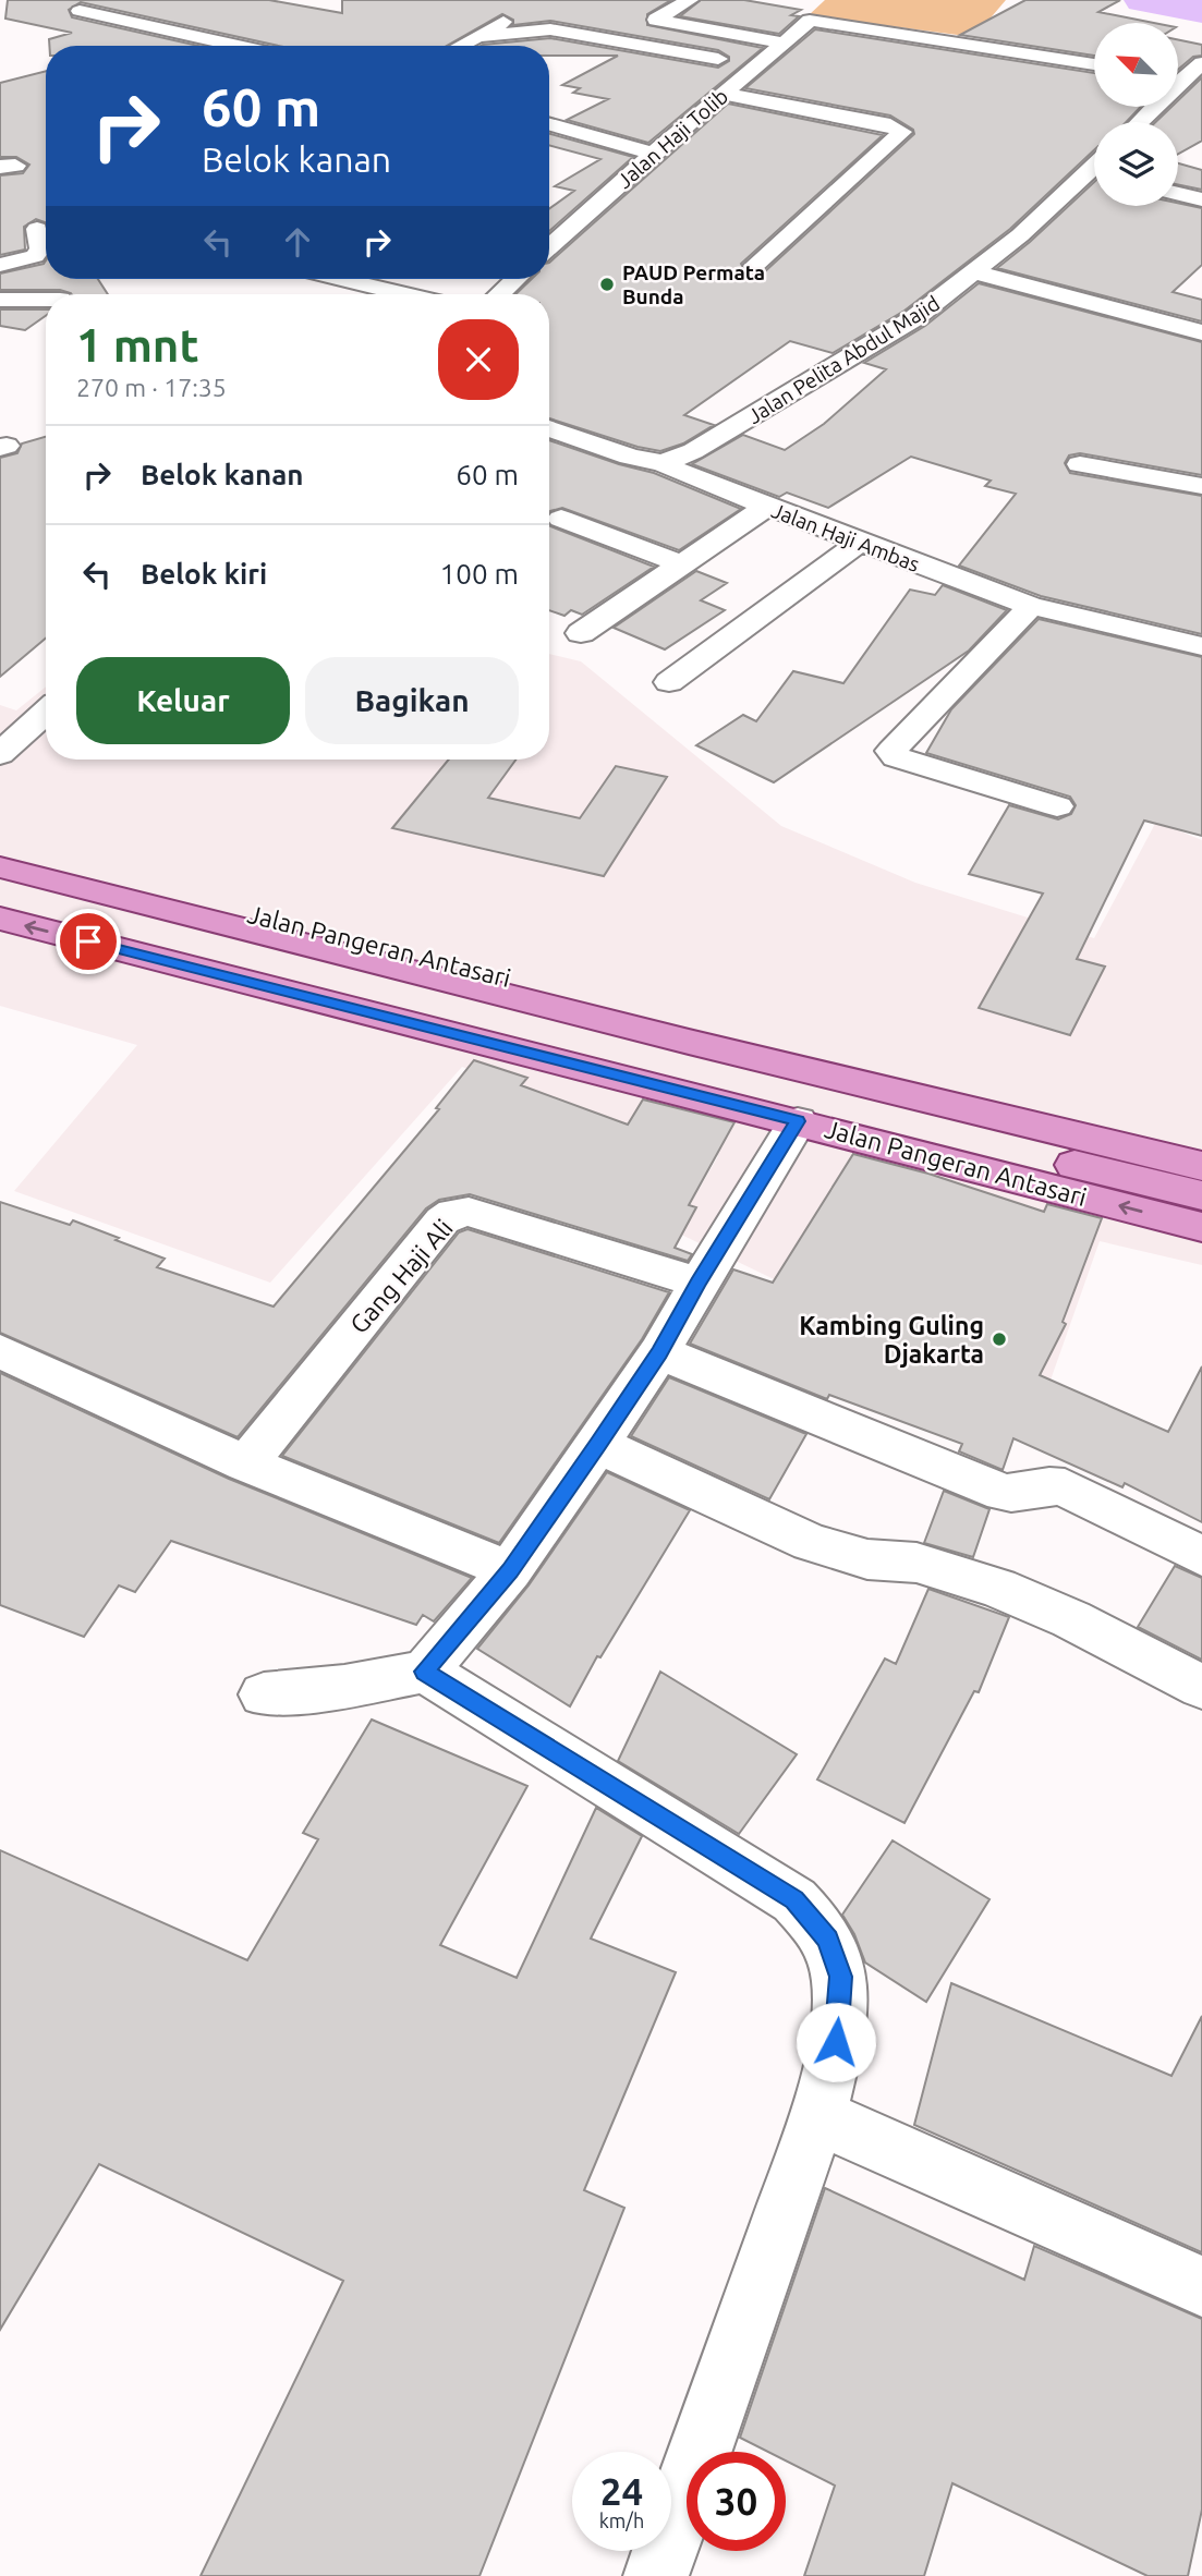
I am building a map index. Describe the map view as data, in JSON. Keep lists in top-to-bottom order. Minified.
{"streets":{"main road":["Jalan Pangeran Antasari"],"street":["Jalan Haji Tolib","Jalan Pelita Abdul Majid","Jalan Haji Ambas","Gang Haji Ali"]},"crossings":[["Jalan Pelita Abdul Majid","Jalan Haji Ambas"]],"places":["PAUD Permata Bunda","Kambing Guling Djakarta"],"north":"top left","page":{"turn":["60 m","Belok kanan"],"heading":["1 mnt","270 m · 17:35"],"list":[{"name":"Belok kanan","value":"60 m"},{"name":"Belok kiri","value":"100 m"}],"buttons":["Keluar","Bagikan"],"speed":"24 km/h","limit":"30"}}
